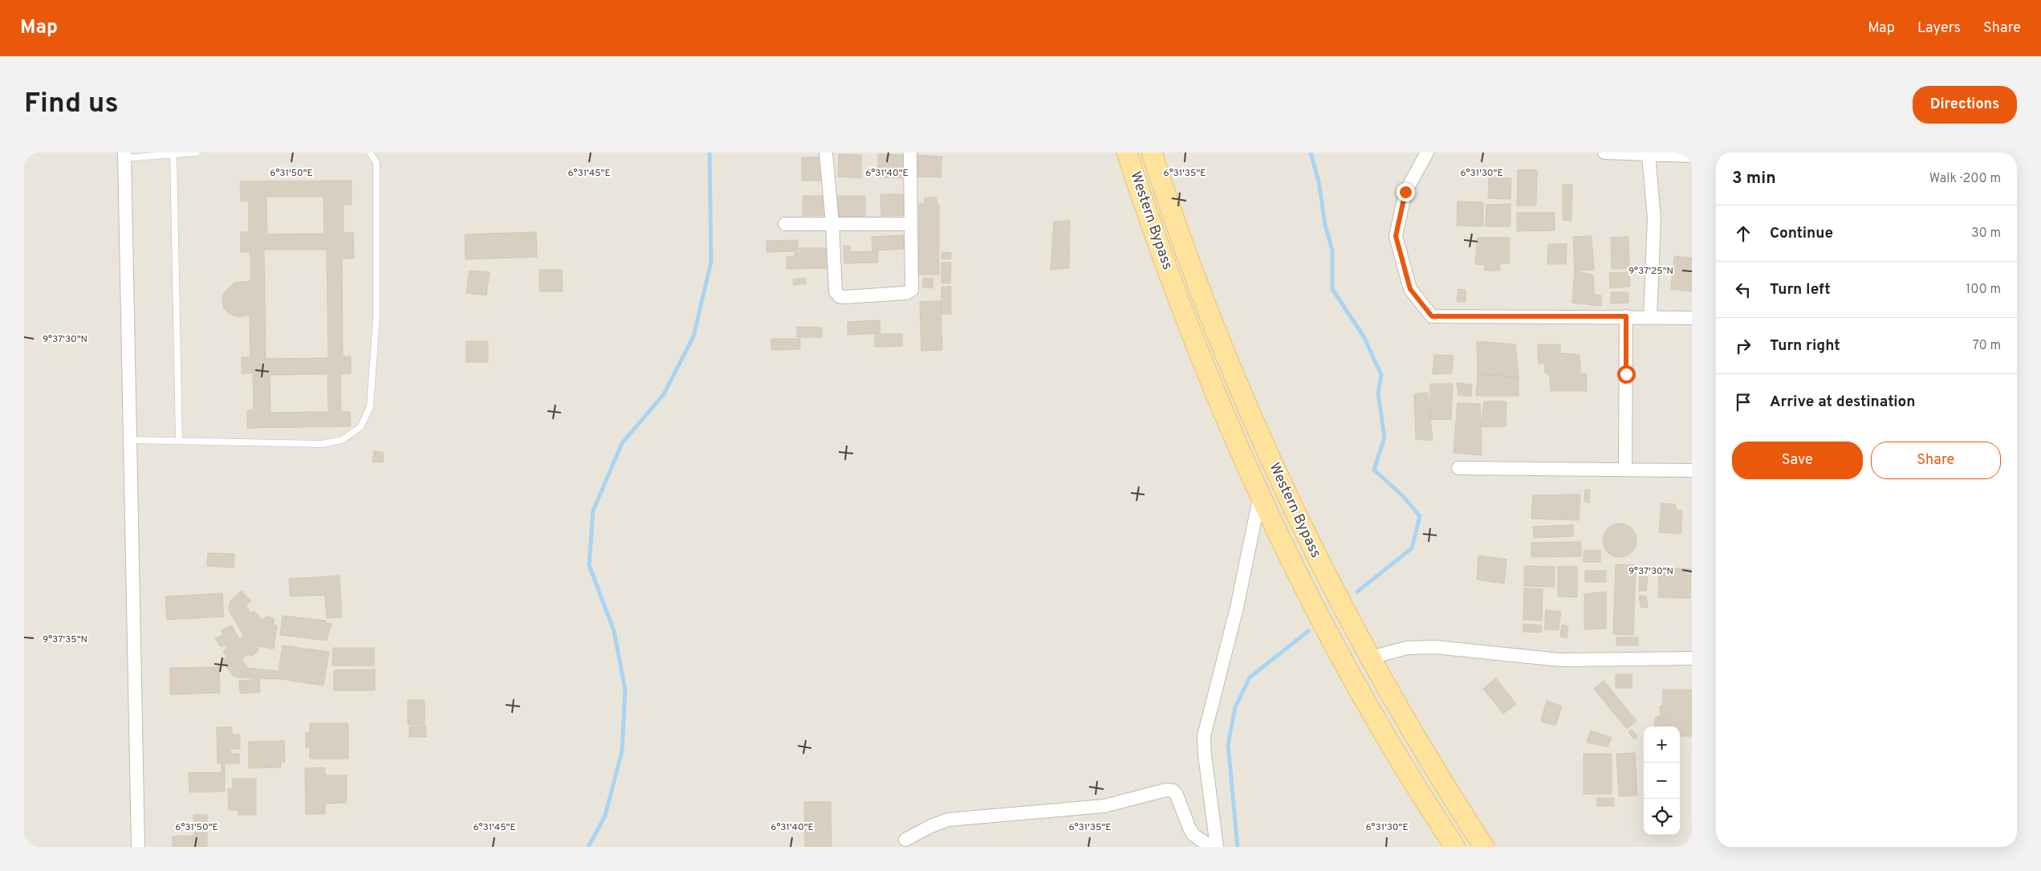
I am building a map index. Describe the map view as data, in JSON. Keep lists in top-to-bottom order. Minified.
{"streets":{"main road":["Western Bypass"]},"page":{"header":"Map","nav":["Map","Layers","Share"],"buttons":["Directions",["Save","Share"]],"title":"Find us","heading":["3 min","Walk · 200 m"],"list":[["Continue","30 m"],["Turn left","100 m"],["Turn right","70 m"],"Arrive at destination"],"map_buttons":["+","−"]},"coordinates":["6°31'50\"E","6°31'45\"E","6°31'40\"E","6°31'35\"E","6°31'30\"E","9°37'25\"N","9°37'30\"N","9°37'35\"N"]}
